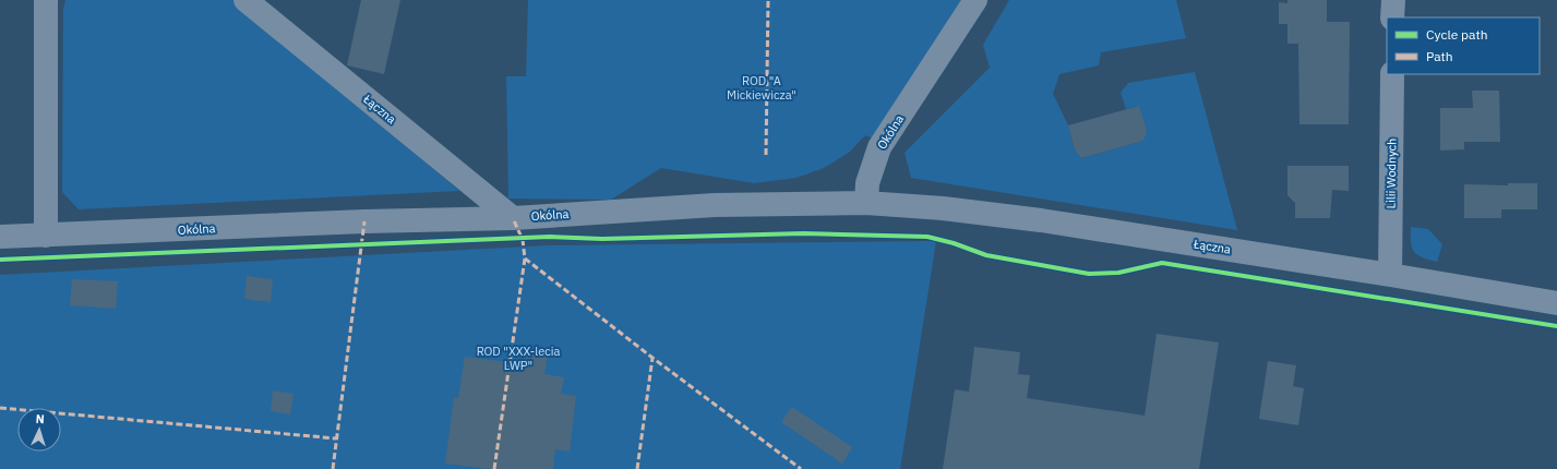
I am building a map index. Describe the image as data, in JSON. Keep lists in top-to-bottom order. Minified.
{"streets":{"street":["Łączna","Okólna","Lilii Wodnych"]},"crossings":[["Łączna","Okólna"],["Łączna","Lilii Wodnych"]],"parks":["ROD \"A Mickiewicza\"","ROD \"XXX-lecia LWP\""],"legend":["Cycle path","Path"],"north":"top"}
